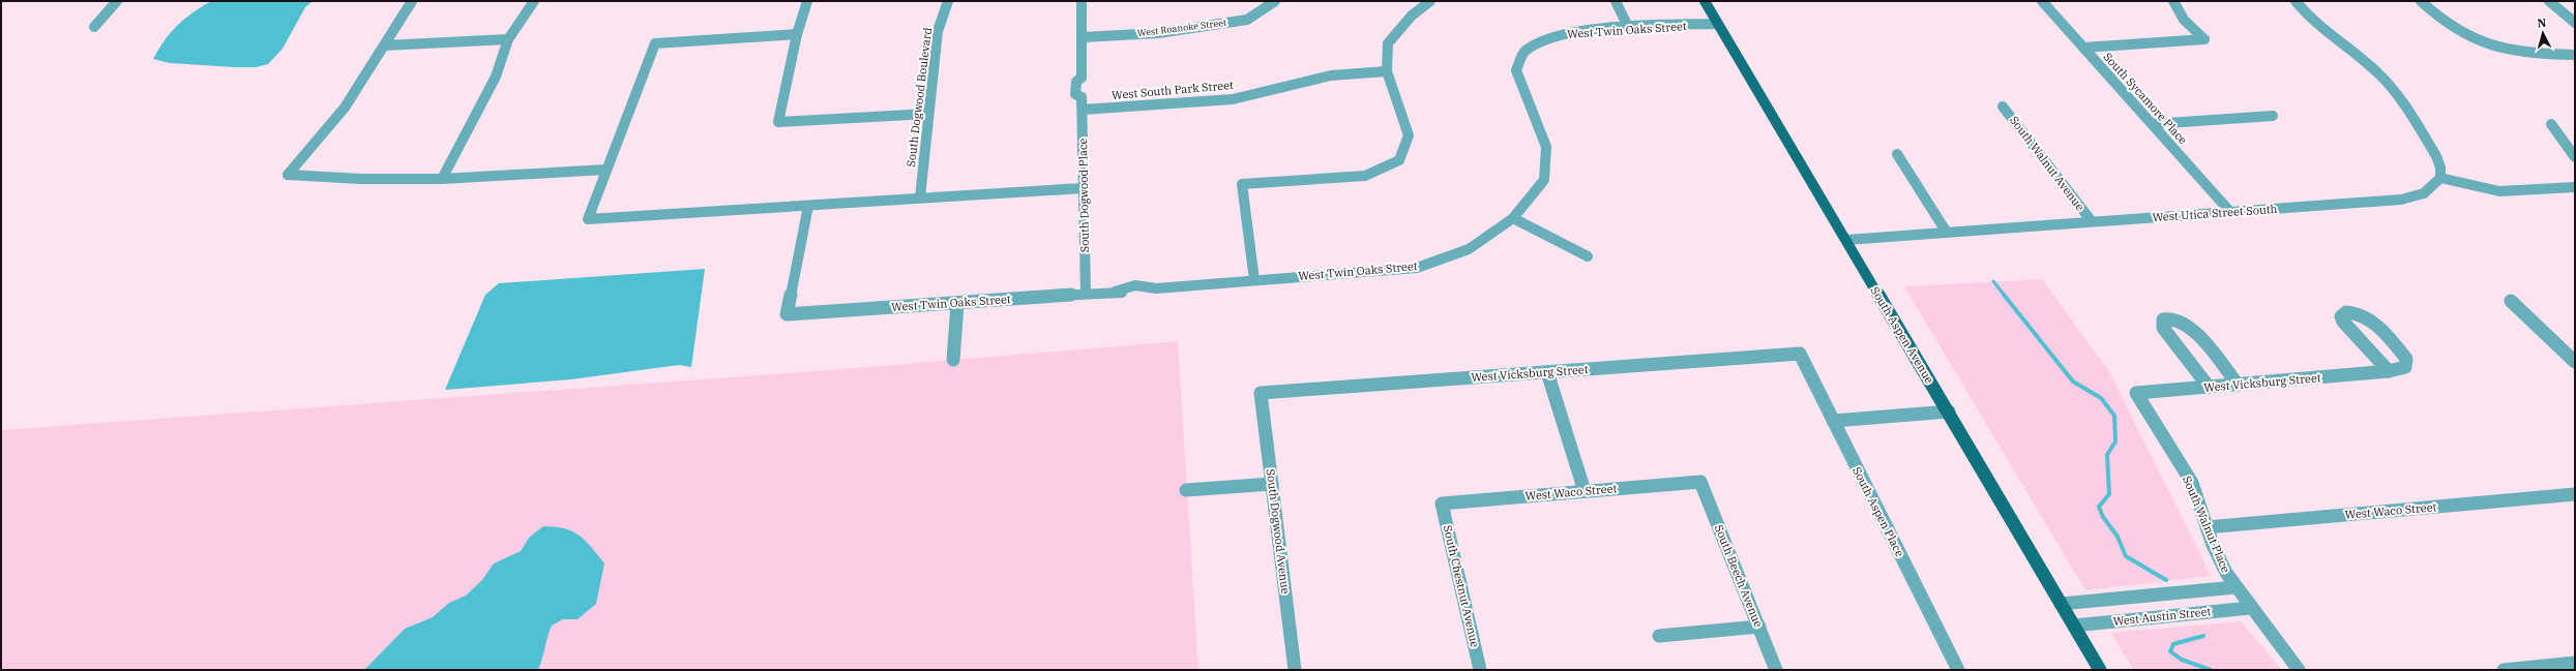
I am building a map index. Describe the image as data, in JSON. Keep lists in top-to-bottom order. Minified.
{"streets":{"main road":["South Aspen Avenue"],"street":["West Roanoke Street","West Twin Oaks Street","West South Park Street","South Dogwood Boulevard","South Sycamore Place","South Walnut Avenue","South Dogwood Place","West Utica Street South","West Vicksburg Street","West Waco Street","South Aspen Place","South Walnut Place","South Dogwood Avenue","South Beech Avenue","South Chestnut Avenue","West Austin Street"]},"crossings":[["West Roanoke Street","South Dogwood Place"],["West Twin Oaks Street","South Dogwood Place"],["West Twin Oaks Street","South Aspen Avenue"],["West South Park Street","South Dogwood Place"],["South Sycamore Place","West Utica Street South"],["South Walnut Avenue","West Utica Street South"],["West Utica Street South","South Aspen Avenue"],["South Aspen Avenue","West Austin Street"],["West Vicksburg Street","South Aspen Place"],["West Vicksburg Street","South Walnut Place"],["West Vicksburg Street","South Dogwood Avenue"],["West Waco Street","South Walnut Place"],["West Waco Street","South Beech Avenue"],["West Waco Street","South Chestnut Avenue"],["South Walnut Place","West Austin Street"]],"north":"top"}
